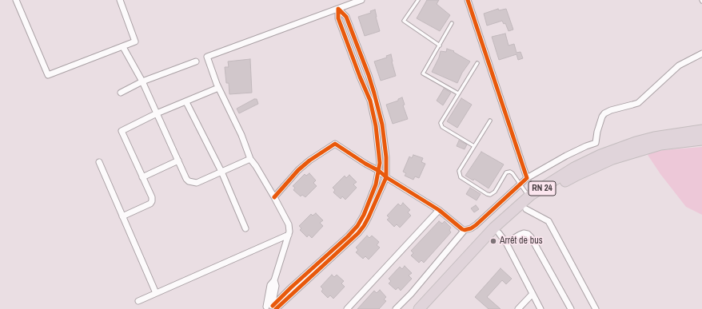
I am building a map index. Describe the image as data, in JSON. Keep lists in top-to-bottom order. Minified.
{"streets":{"highway":["RN 24"]},"places":["Arrêt de bus"]}
